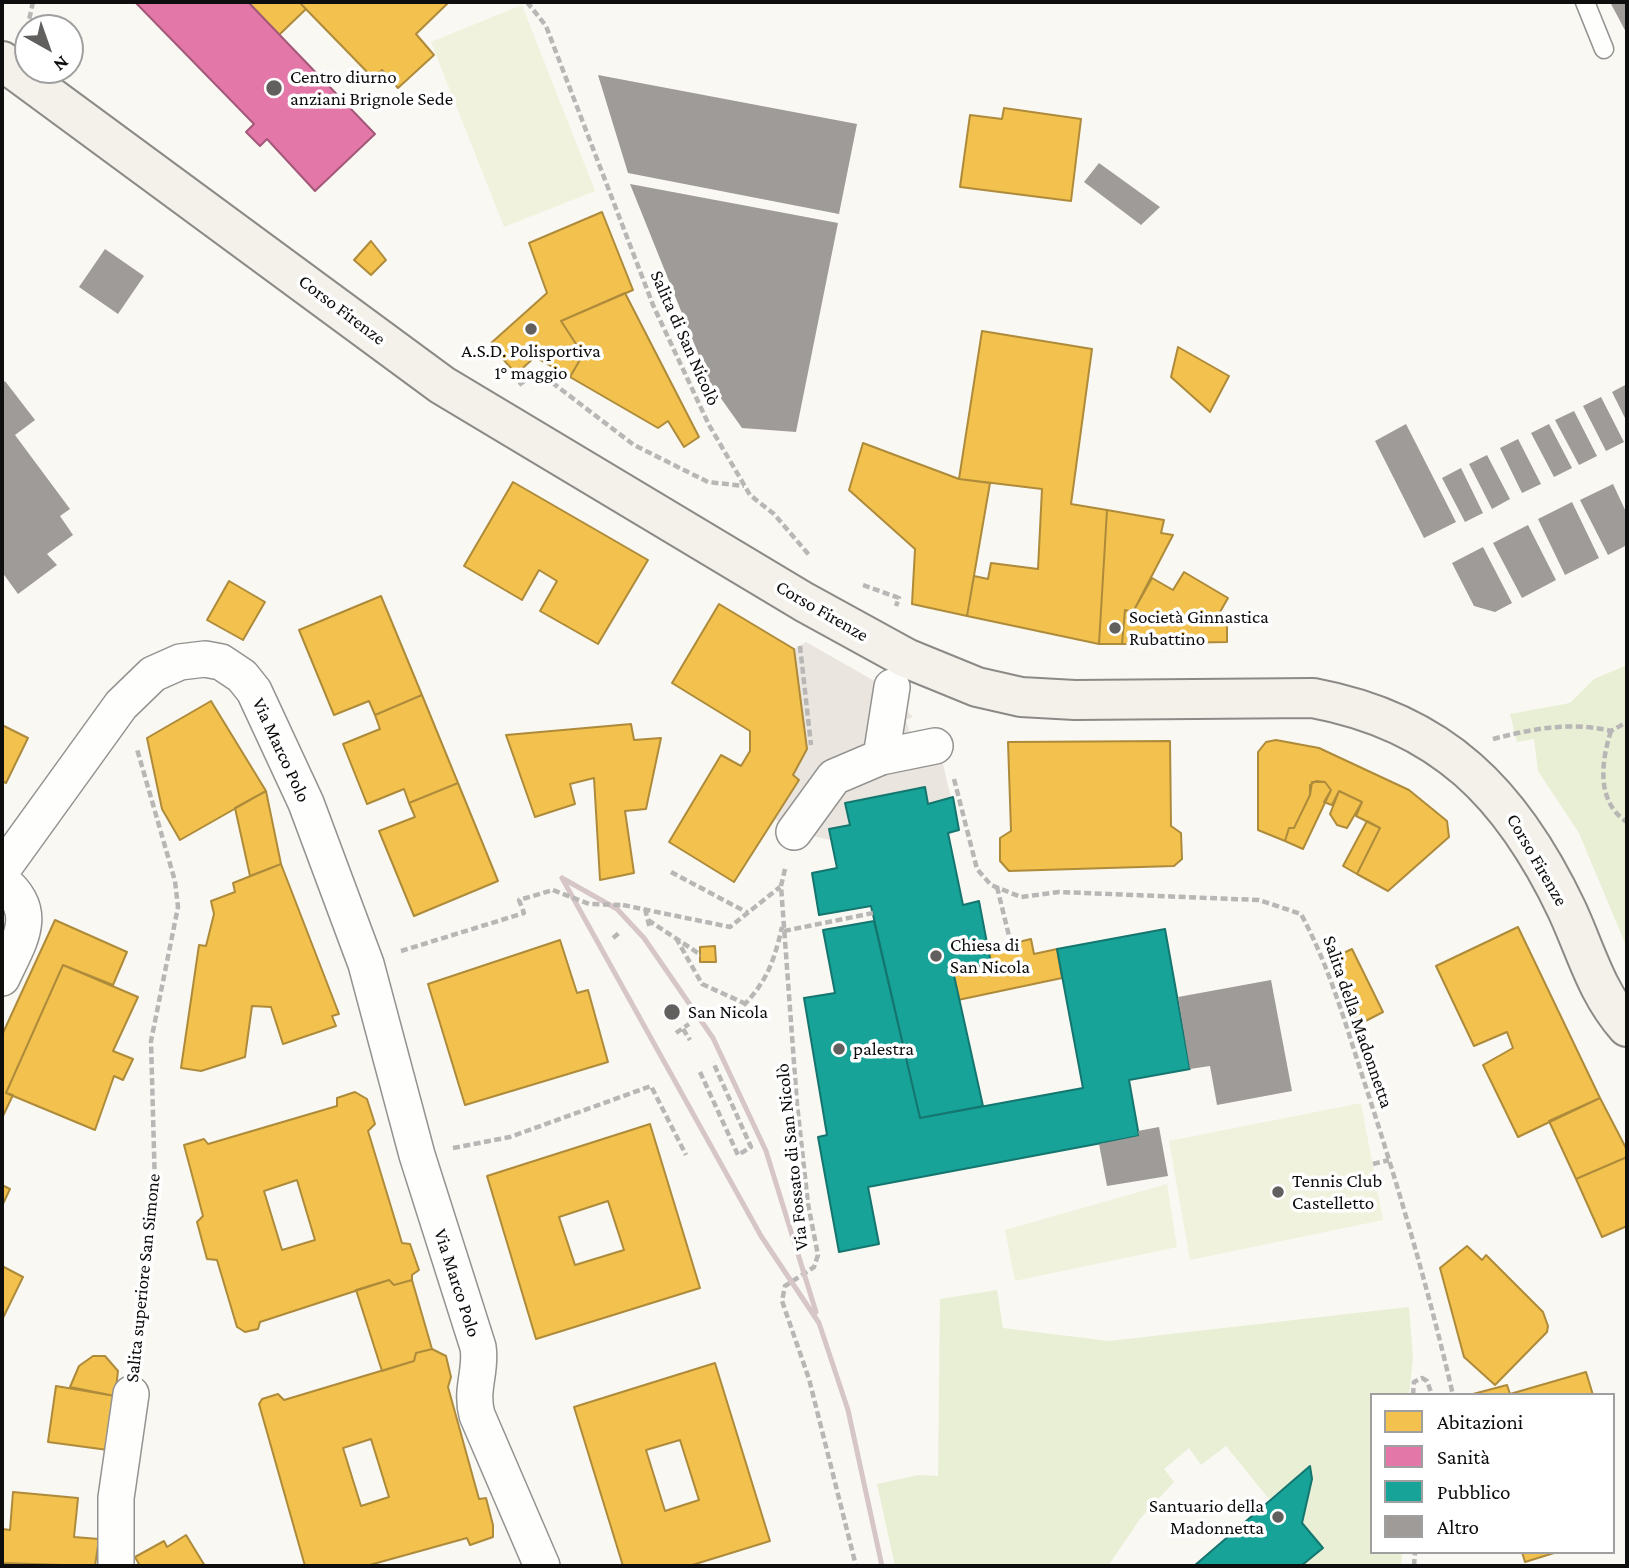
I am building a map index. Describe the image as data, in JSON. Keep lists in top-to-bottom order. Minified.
{"streets":{"street":["Corso Firenze","Via Marco Polo","Salita superiore San Simone"],"path":["Salita di San Nicolò","Salita della Madonnetta","Via Fossato di San Nicolò"]},"crossings":[["Via Marco Polo","Salita superiore San Simone"]],"places":["Centro diurno anziani Brignole Sede","A.S.D. Polisportiva 1° maggio","Società Ginnastica Rubattino","Chiesa di San Nicola","San Nicola","palestra","Tennis Club Castelletto","Santuario della Madonnetta"],"legend":["Abitazioni","Sanità","Pubblico","Altro"],"north":"bottom right"}
